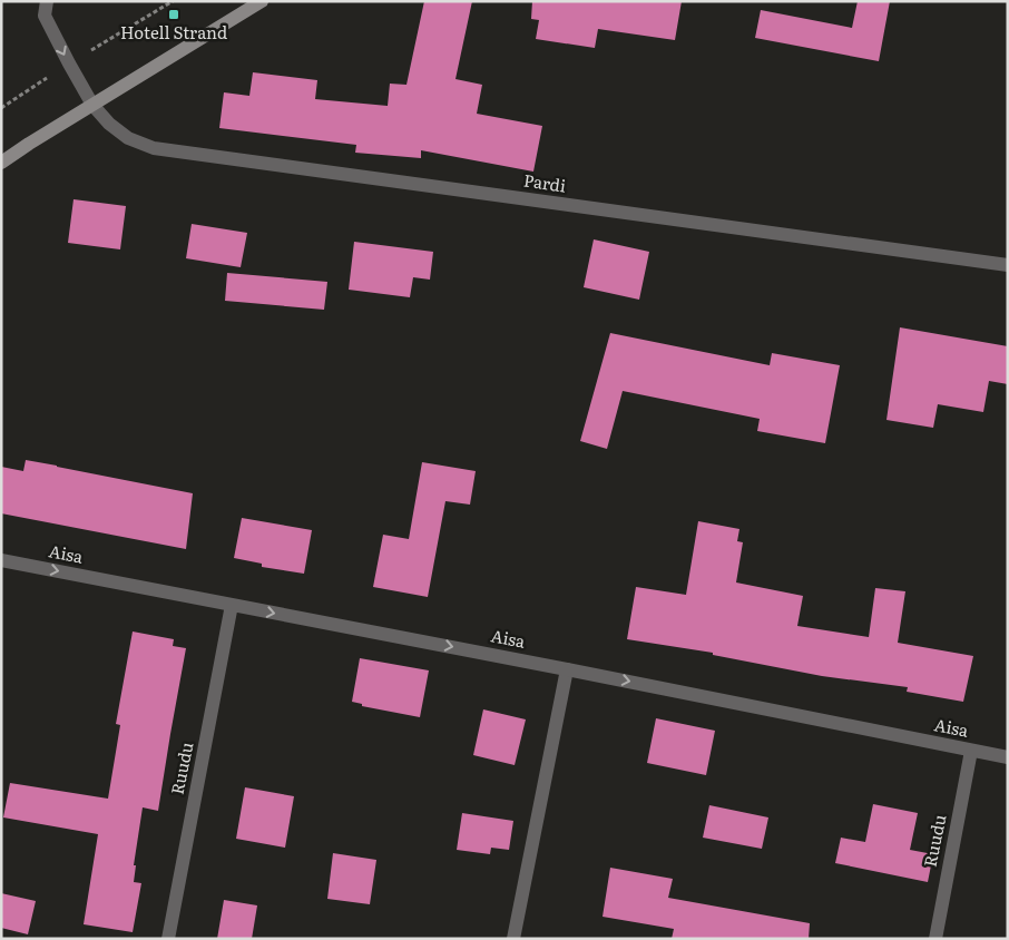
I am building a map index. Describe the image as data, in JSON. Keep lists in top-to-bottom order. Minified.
{"streets":{"street":["Pardi","Aisa","Ruudu"]},"crossings":[["Aisa","Ruudu"]],"one_way":["Aisa"],"places":{"transit":["Hotell Strand"]}}
